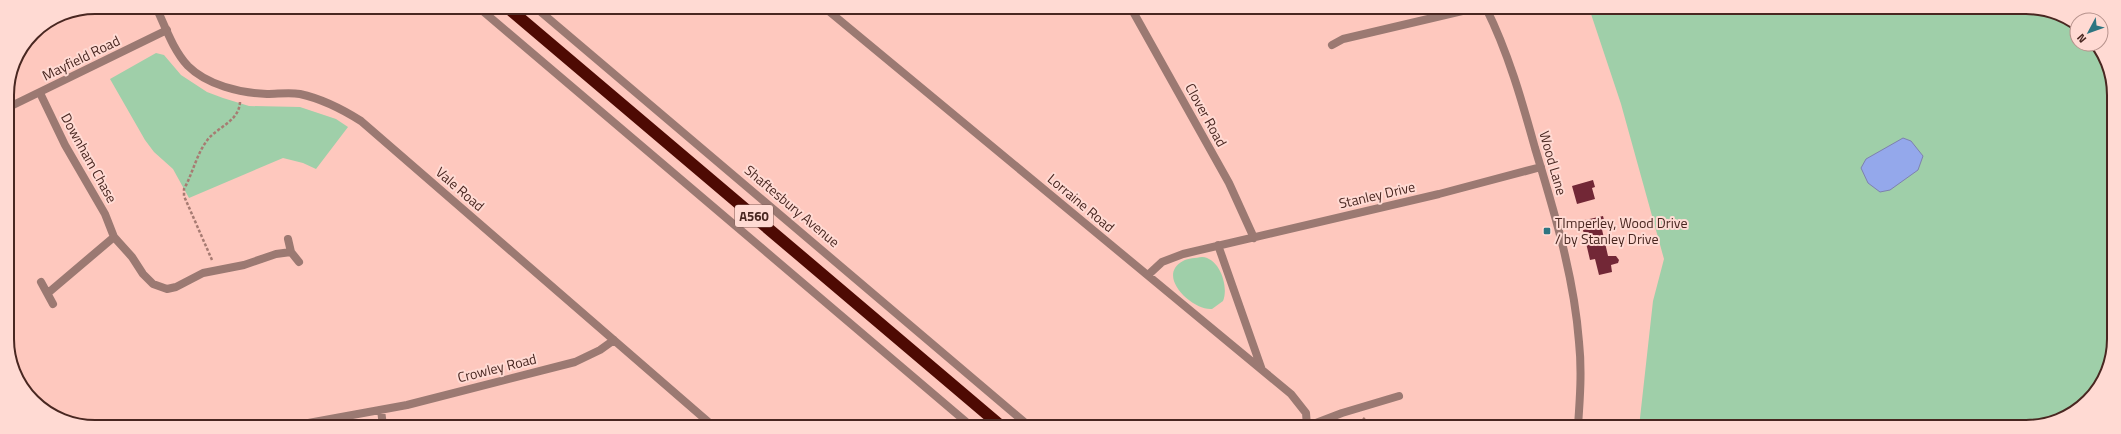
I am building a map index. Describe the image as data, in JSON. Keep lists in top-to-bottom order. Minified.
{"streets":{"highway":["A560"],"street":["Mayfield Road","Clover Road","Downham Chase","Wood Lane","Vale Road","Stanley Drive","Lorraine Road","Shaftesbury Avenue","Crowley Road"]},"crossings":[["Mayfield Road","Downham Chase"],["Mayfield Road","Vale Road"],["Clover Road","Stanley Drive"],["Wood Lane","Stanley Drive"],["Vale Road","Crowley Road"],["Stanley Drive","Lorraine Road"]],"places":{"transit":["TImperley, Wood Drive / by Stanley Drive"]},"north":"bottom left"}
